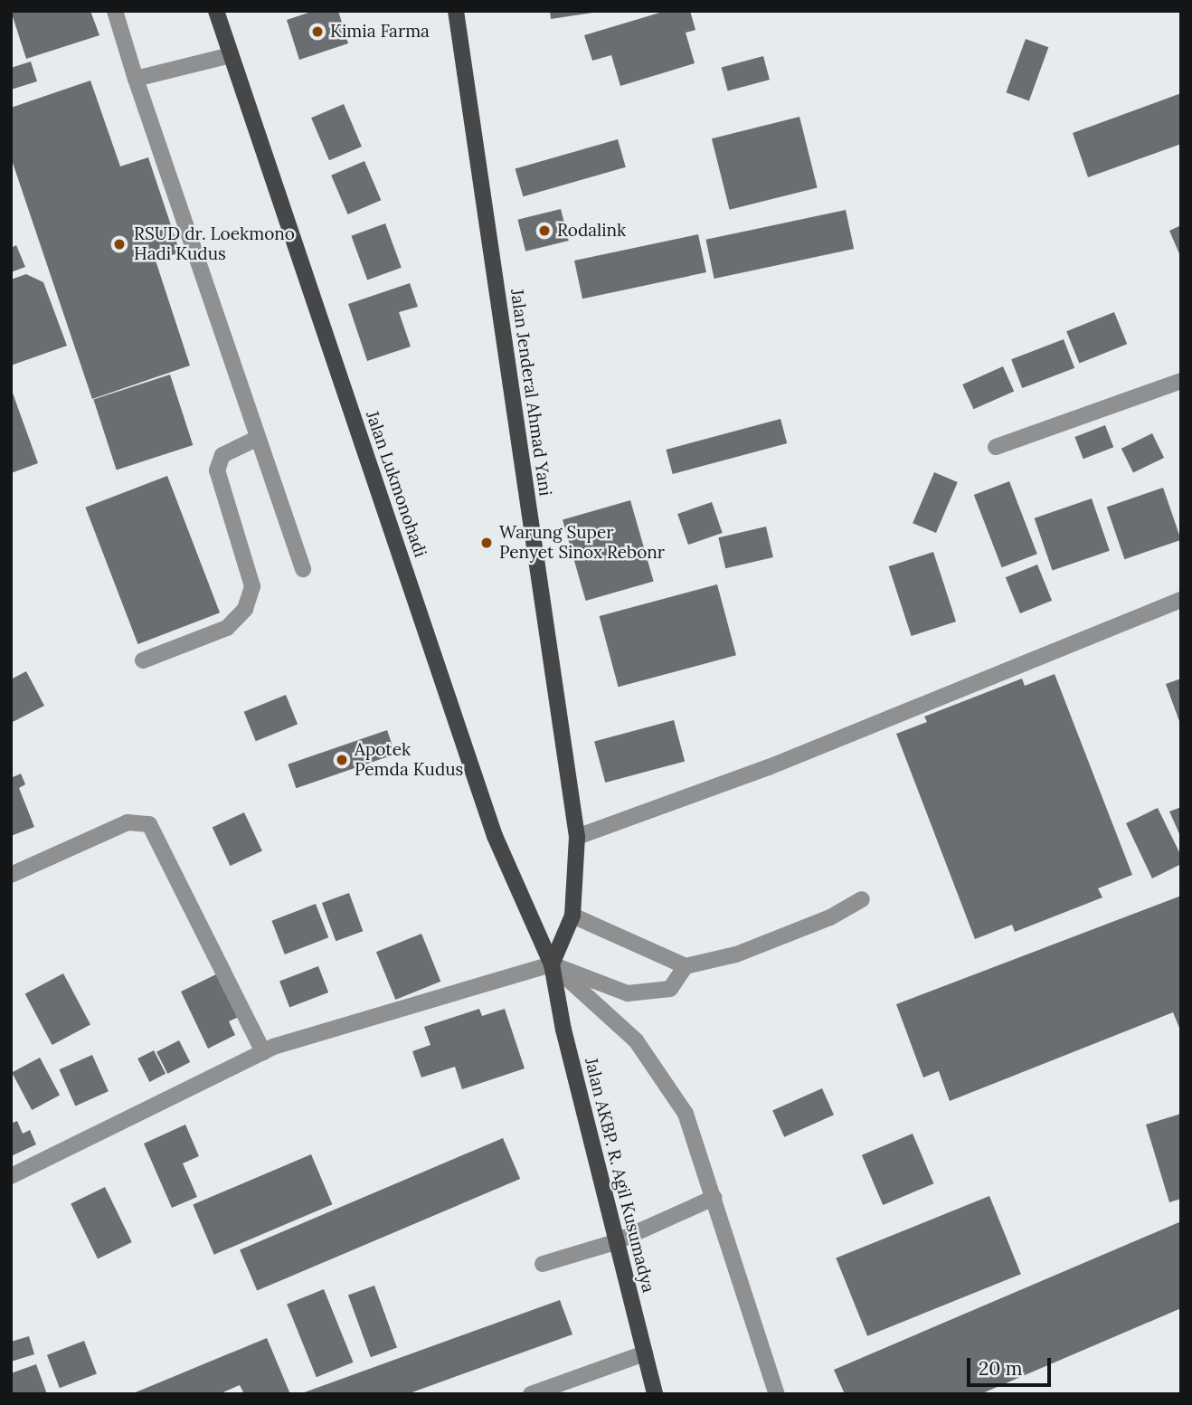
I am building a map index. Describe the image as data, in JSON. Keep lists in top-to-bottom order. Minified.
{"streets":{"main road":["Jalan Jenderal Ahmad Yani","Jalan Lukmonohadi","Jalan AKBP. R. Agil Kusumadya"]},"crossings":[["Jalan Jenderal Ahmad Yani","Jalan Lukmonohadi"],["Jalan Jenderal Ahmad Yani","Jalan AKBP. R. Agil Kusumadya"],["Jalan Lukmonohadi","Jalan AKBP. R. Agil Kusumadya"]],"places":["Kimia Farma","Rodalink","RSUD dr. Loekmono Hadi Kudus","Warung Super Penyet Sinox Rebonr","Apotek Pemda Kudus"],"scale_bar":"20 m"}
